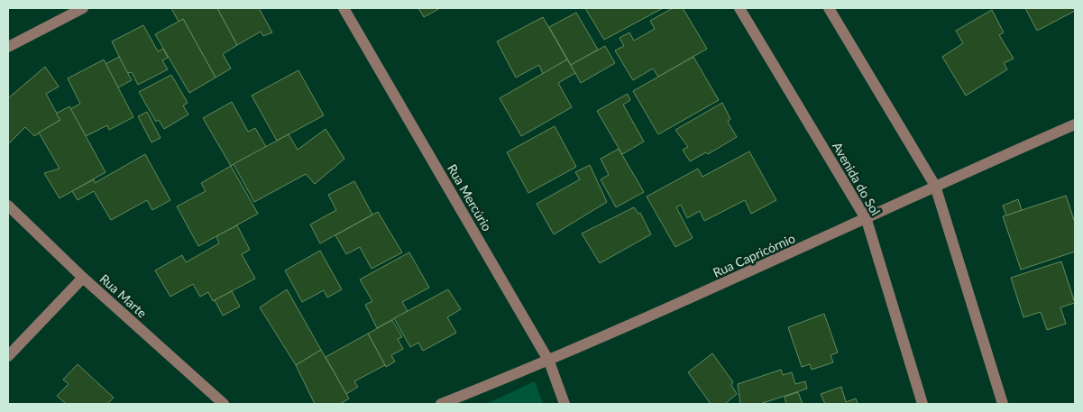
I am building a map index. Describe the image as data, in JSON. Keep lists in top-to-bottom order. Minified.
{"streets":{"street":["Avenida do Sol","Rua Mercúrio","Rua Capricórnio","Rua Marte"]},"crossings":[["Avenida do Sol","Rua Capricórnio"],["Rua Mercúrio","Rua Capricórnio"]]}
